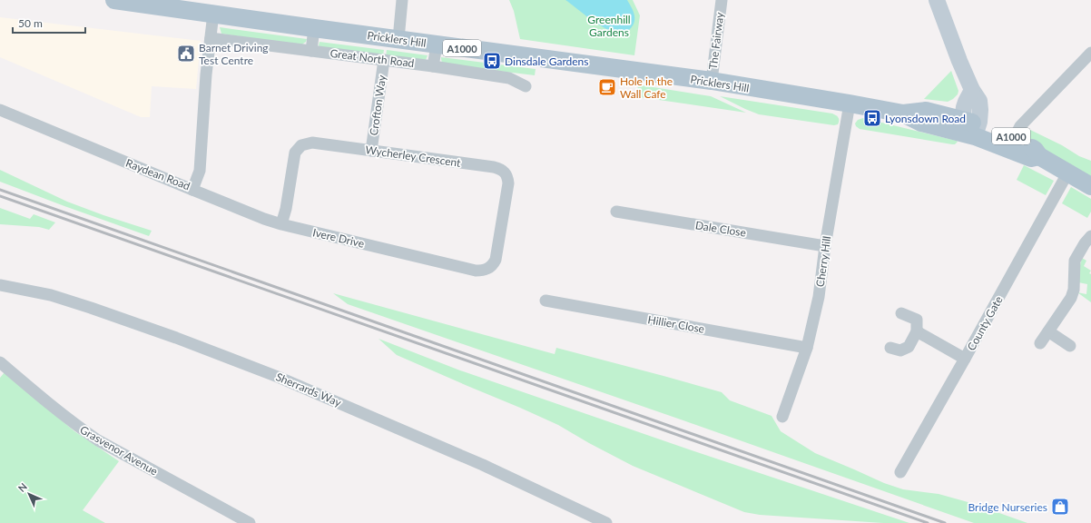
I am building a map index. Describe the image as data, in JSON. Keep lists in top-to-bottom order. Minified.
{"streets":{"main road":["Pricklers Hill","A1000"],"street":["The Fairway","Great North Road","Crofton Way","Wycherley Crescent","Raydean Road","Dale Close","Ivere Drive","Cherry Hill","County Gate","Hillier Close","Sherrards Way","Grasvenor Avenue"]},"crossings":[["Pricklers Hill","The Fairway"],["Pricklers Hill","A1000"],["Pricklers Hill","Raydean Road"],["Pricklers Hill","Cherry Hill"],["A1000","Raydean Road"],["A1000","County Gate"],["Great North Road","Crofton Way"],["Great North Road","Raydean Road"],["Crofton Way","Wycherley Crescent"],["Wycherley Crescent","Ivere Drive"],["Raydean Road","Ivere Drive"],["Dale Close","Cherry Hill"],["Cherry Hill","Hillier Close"]],"parks":["Greenhill Gardens"],"places":{"public building":["Barnet Driving Test Centre"],"bus stop":["Dinsdale Gardens","Lyonsdown Road"],"cafe":["Hole in the Wall Cafe"],"shop":["Bridge Nurseries"]},"scale_bar":"50 m","north":"top left"}
